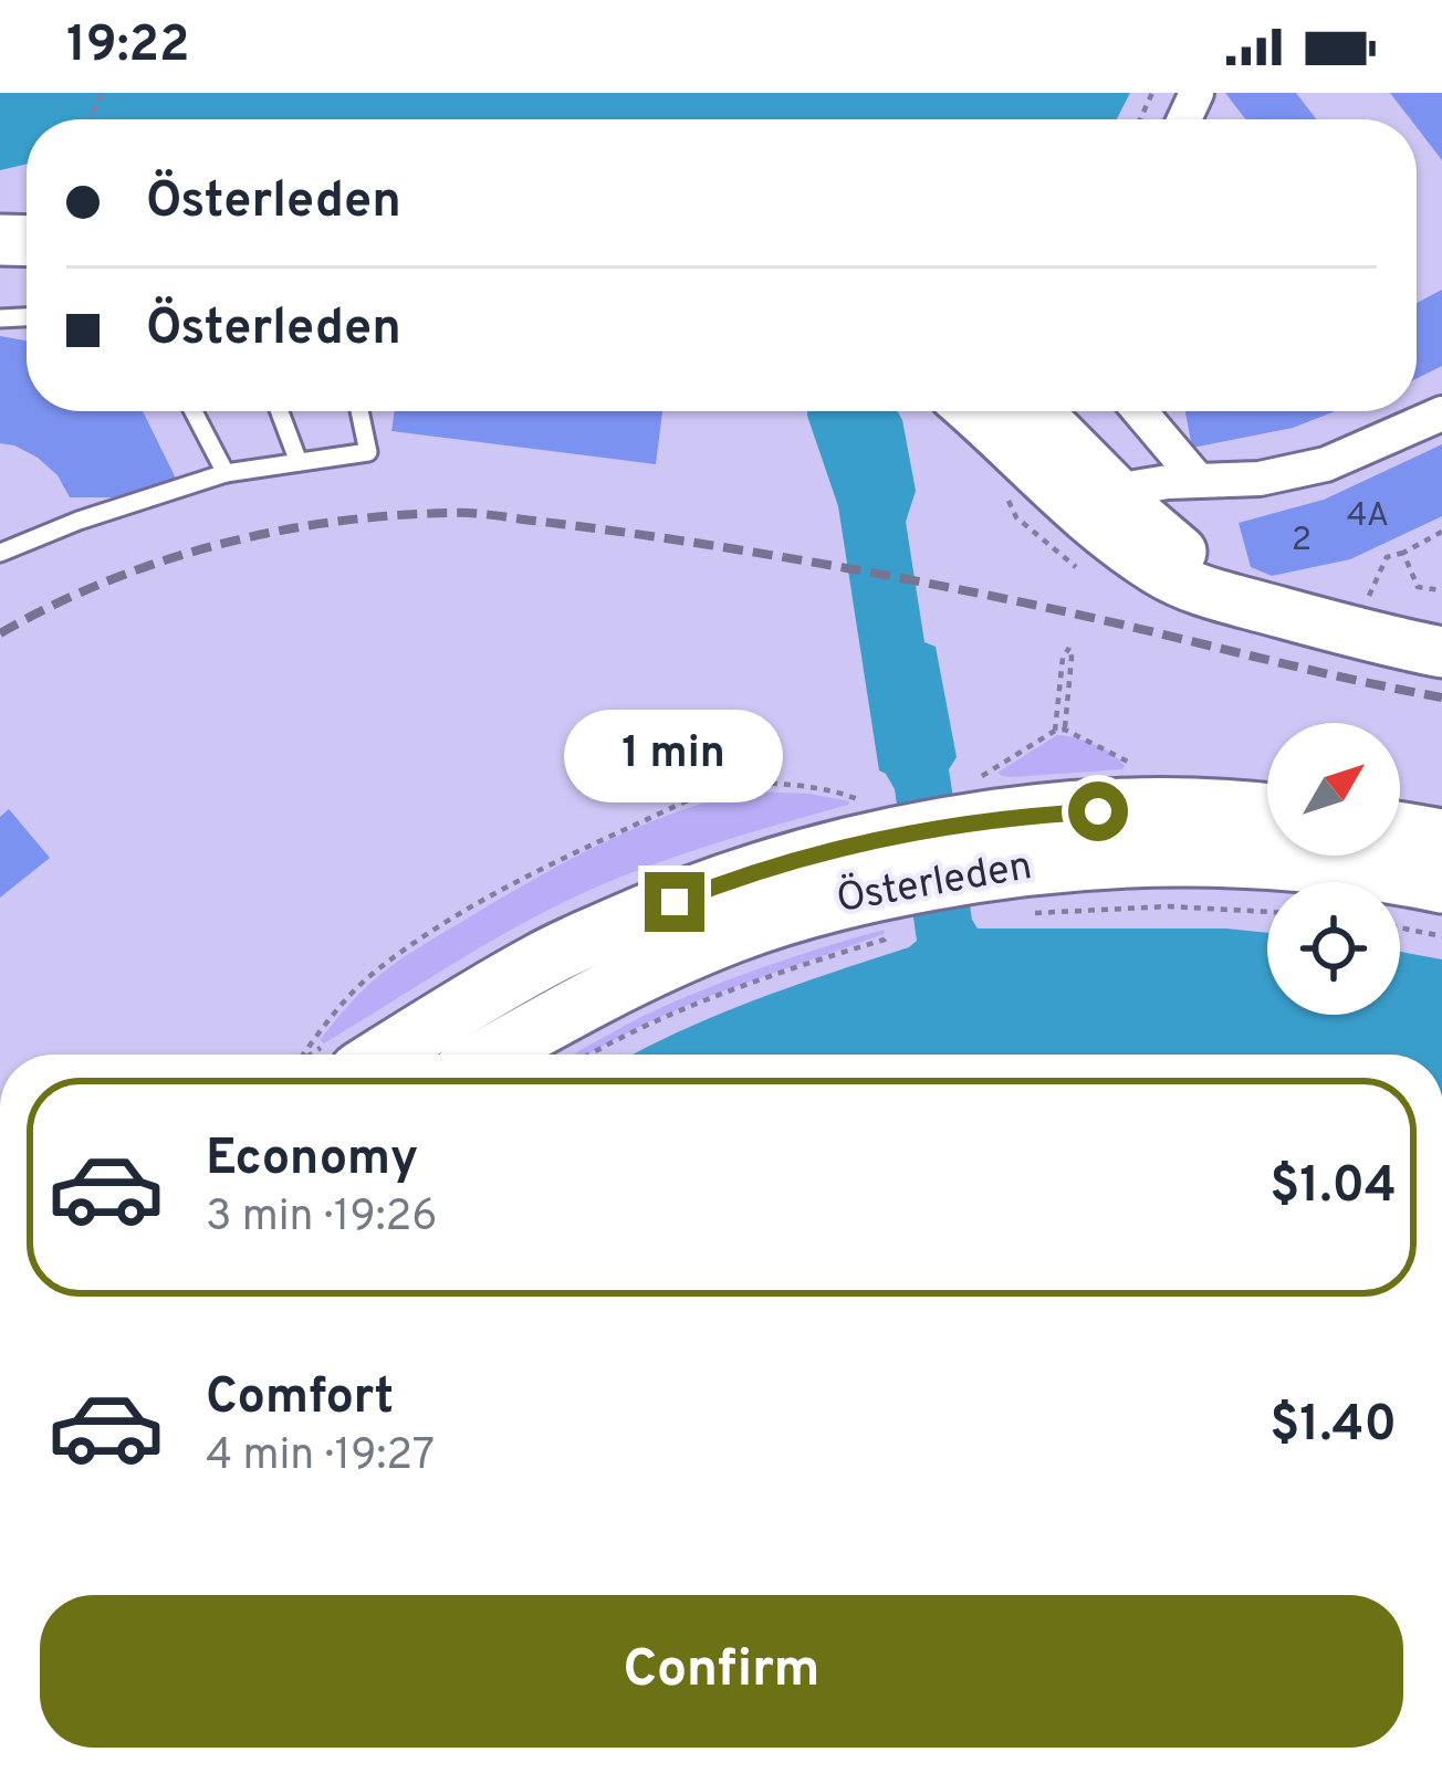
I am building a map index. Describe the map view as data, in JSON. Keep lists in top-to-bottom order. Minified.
{"streets":{"main road":["Österleden"]},"house_numbers":["4A","2"],"north":"top right","page":{"status":"19:22","banner":["Österleden","Österleden"],"bubble":"1 min","list":[{"name":"Economy","note":"3 min · 19:26","value":"$1.04"},{"name":"Comfort","note":"4 min · 19:27","value":"$1.40"}],"buttons":"Confirm"}}
